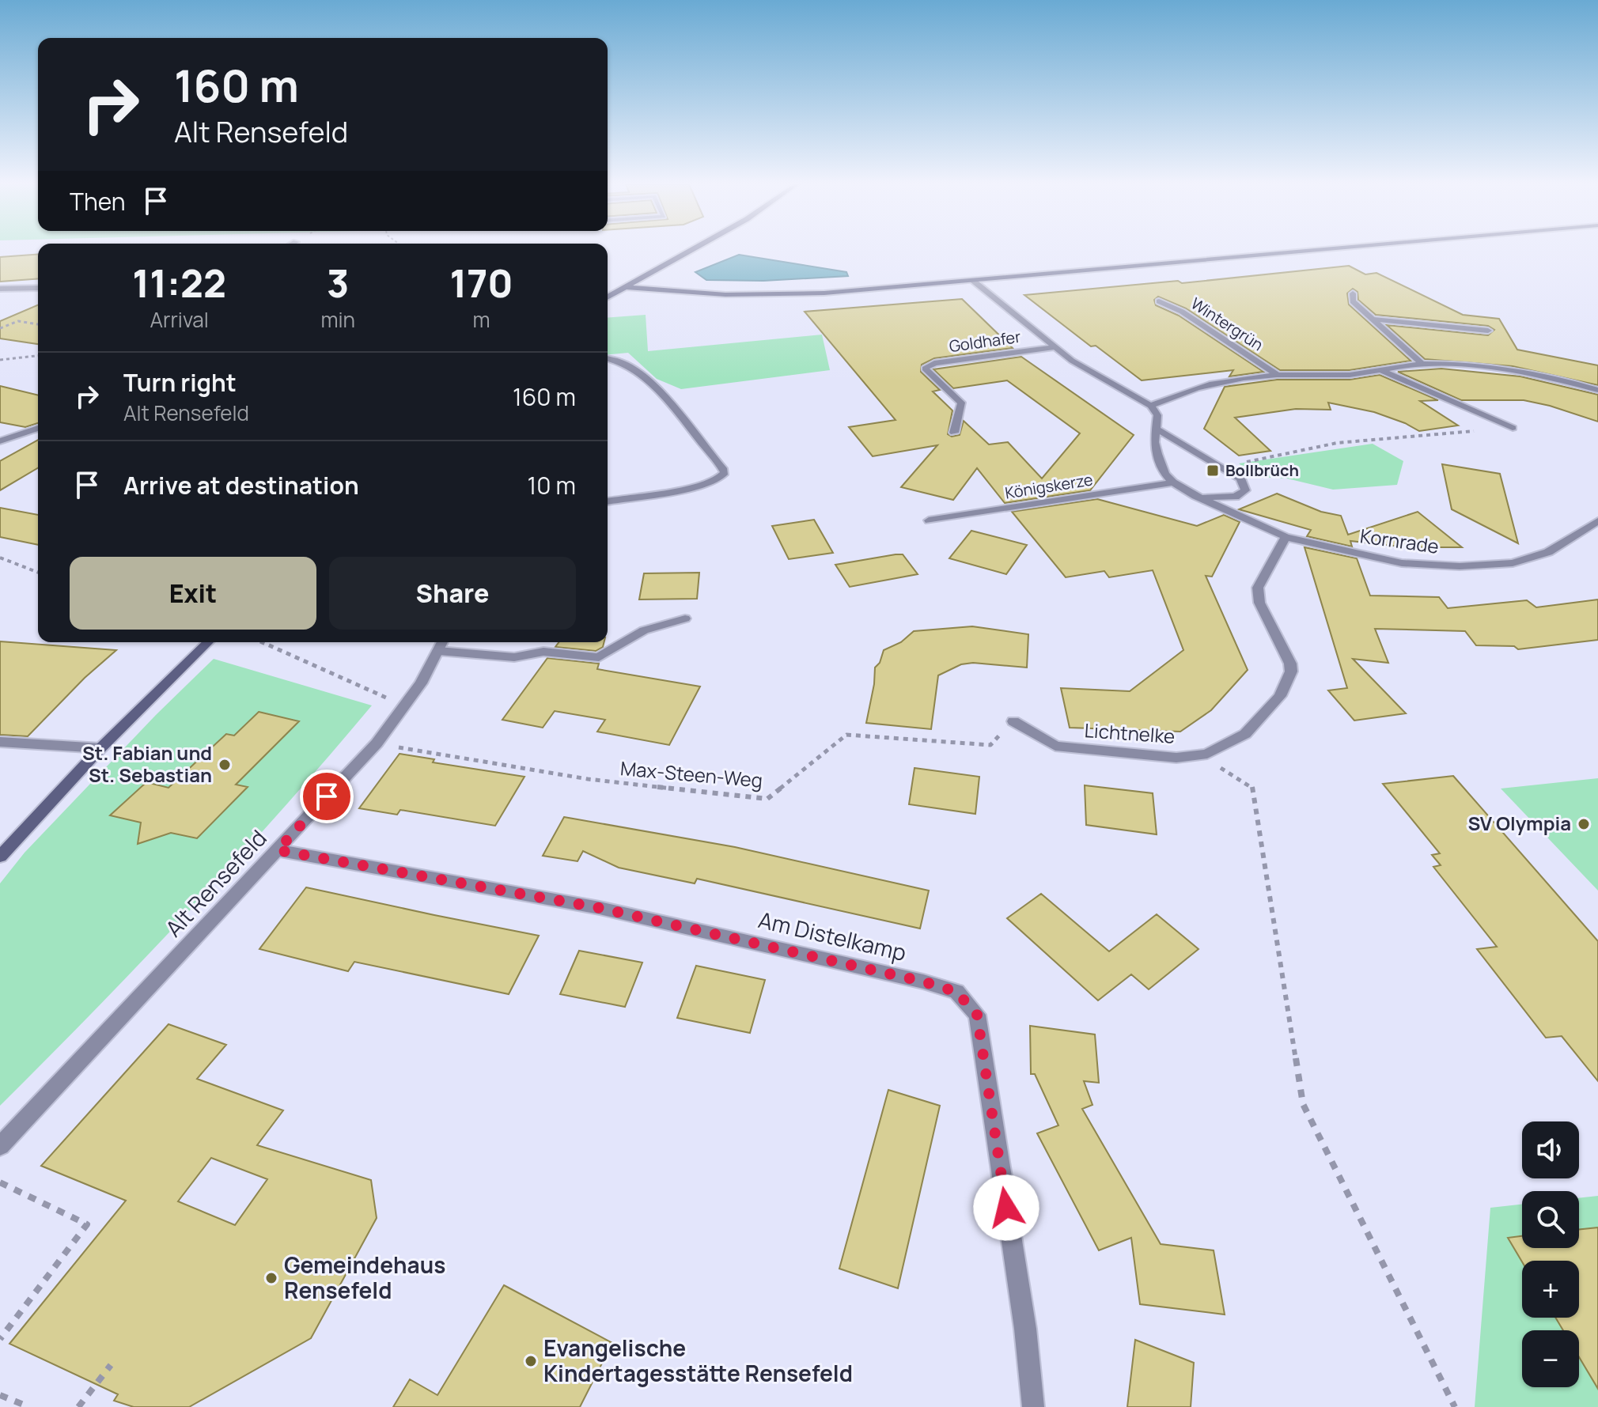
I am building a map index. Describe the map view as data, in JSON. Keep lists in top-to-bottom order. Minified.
{"streets":{"street":["Wintergrün","Goldhafer","Königskerze","Kornrade","Lichtnelke","Alt Rensefeld","Am Distelkamp"],"path":["Max-Steen-Weg"]},"crossings":[["Königskerze","Kornrade"],["Kornrade","Lichtnelke"],["Lichtnelke","Max-Steen-Weg"],["Max-Steen-Weg","Alt Rensefeld"],["Alt Rensefeld","Am Distelkamp"]],"places":{"transit":["Bollbrüch"],"other":["St. Fabian und St. Sebastian","SV Olympia","Gemeindehaus Rensefeld","Evangelische Kindertagesstätte Rensefeld"]},"page":{"turn":["160 m","Alt Rensefeld"],"then":"Then","eta":["11:22","Arrival","3","min","170","m"],"list":[{"name":"Turn right","note":"Alt Rensefeld","value":"160 m"},{"name":"Arrive at destination","value":"10 m"}],"buttons":["Exit","Share"],"map_buttons":["+","−"]}}
